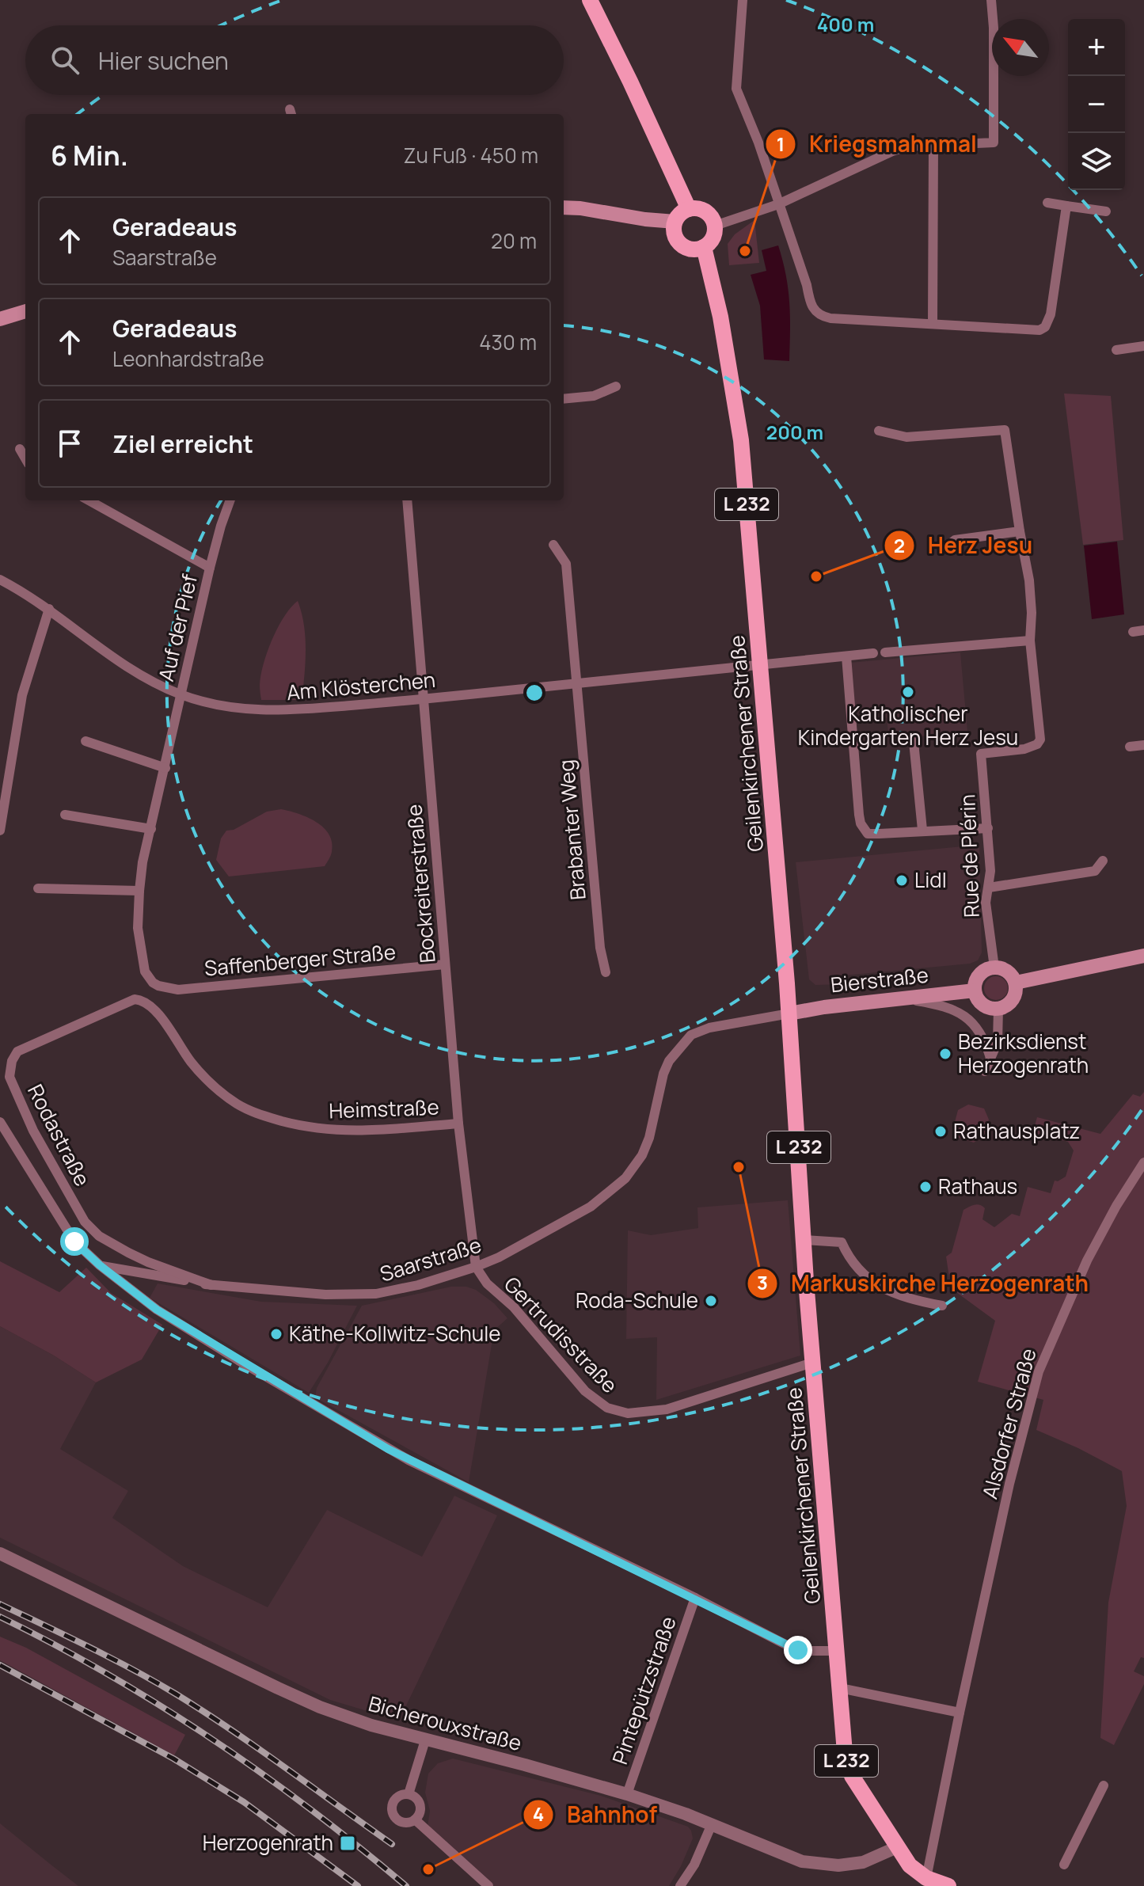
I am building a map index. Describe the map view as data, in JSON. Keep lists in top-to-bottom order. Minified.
{"streets":{"main road":["L 232","Geilenkirchener Straße","Bierstraße"],"street":["Auf der Pief","Am Klösterchen","Brabanter Weg","Rue de Plérin","Bockreiterstraße","Saffenberger Straße","Heimstraße","Rodastraße","Saarstraße","Gertrudisstraße","Alsdorfer Straße","Pintepützstraße","Bicherouxstraße"]},"crossings":[["L 232","Geilenkirchener Straße"],["L 232","Alsdorfer Straße"],["L 232","Bicherouxstraße"],["Auf der Pief","Am Klösterchen"],["Auf der Pief","Saffenberger Straße"],["Am Klösterchen","Geilenkirchener Straße"],["Am Klösterchen","Brabanter Weg"],["Am Klösterchen","Bockreiterstraße"],["Geilenkirchener Straße","Bierstraße"],["Geilenkirchener Straße","Saarstraße"],["Geilenkirchener Straße","Gertrudisstraße"],["Geilenkirchener Straße","Bicherouxstraße"],["Rue de Plérin","Bierstraße"],["Bockreiterstraße","Saffenberger Straße"],["Bockreiterstraße","Heimstraße"],["Bockreiterstraße","Saarstraße"],["Bockreiterstraße","Gertrudisstraße"],["Bierstraße","Saarstraße"],["Heimstraße","Rodastraße"],["Rodastraße","Saarstraße"],["Saarstraße","Gertrudisstraße"],["Pintepützstraße","Bicherouxstraße"]],"places":{"other":["Kriegsmahnmal","Herz Jesu","Katholischer Kindergarten Herz Jesu","Lidl","Bezirksdienst Herzogenrath","Rathausplatz","Markuskirche Herzogenrath","Rathaus","Roda-Schule","Käthe-Kollwitz-Schule","Bahnhof"],"transit":["Herzogenrath"]},"north":"top left","page":{"map_buttons":["+","−"],"search":"Hier suchen","heading":["6 Min.","Zu Fuß · 450 m"],"list":[["Geradeaus","Saarstraße","20 m"],["Geradeaus","Leonhardstraße","430 m"],"Ziel erreicht"]},"rings":["400 m","200 m"]}
